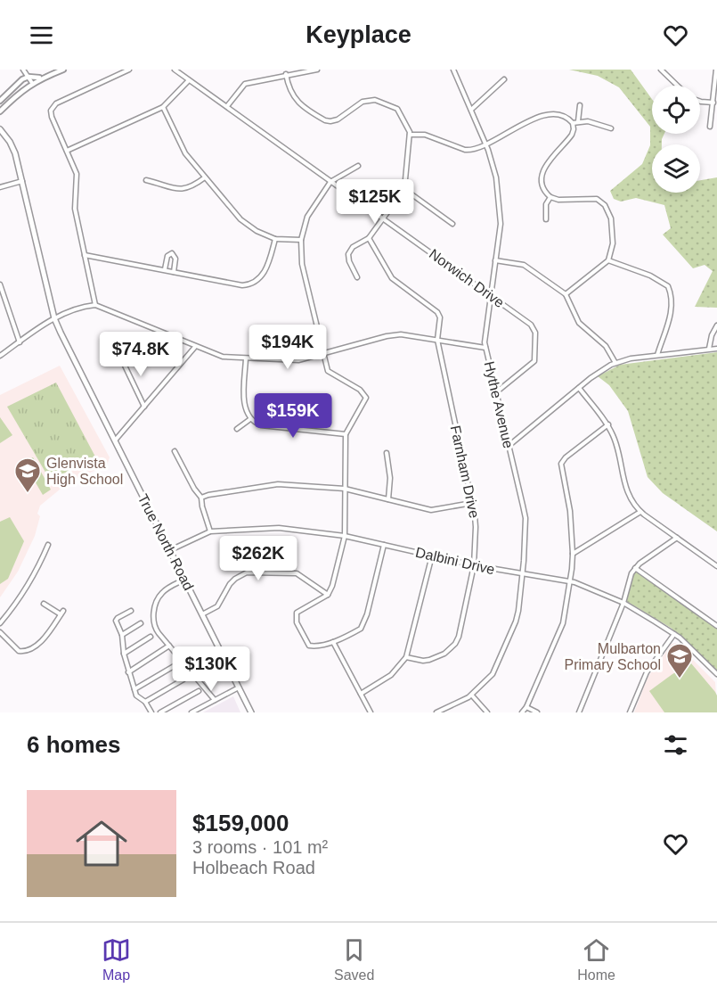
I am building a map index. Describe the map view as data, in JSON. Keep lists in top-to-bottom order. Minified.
{"streets":{"main road":["True North Road"],"street":["Norwich Drive","Hythe Avenue","Farnham Drive","Dalbini Drive"]},"crossings":[["Norwich Drive","Hythe Avenue"],["Hythe Avenue","Dalbini Drive"],["Farnham Drive","Dalbini Drive"],["True North Road","Dalbini Drive"]],"places":{"school or university":["Glenvista High School","Mulbarton Primary School"]},"page":{"header":"Keyplace","price":["$125K","$194K","$74.8K","$159K","$262K","$130K"],"heading":"6 homes","list":[{"name":"$159,000","note":"3 rooms · 101 m² · Holbeach Road"}],"tabs":["Map","Saved","Home"]}}
